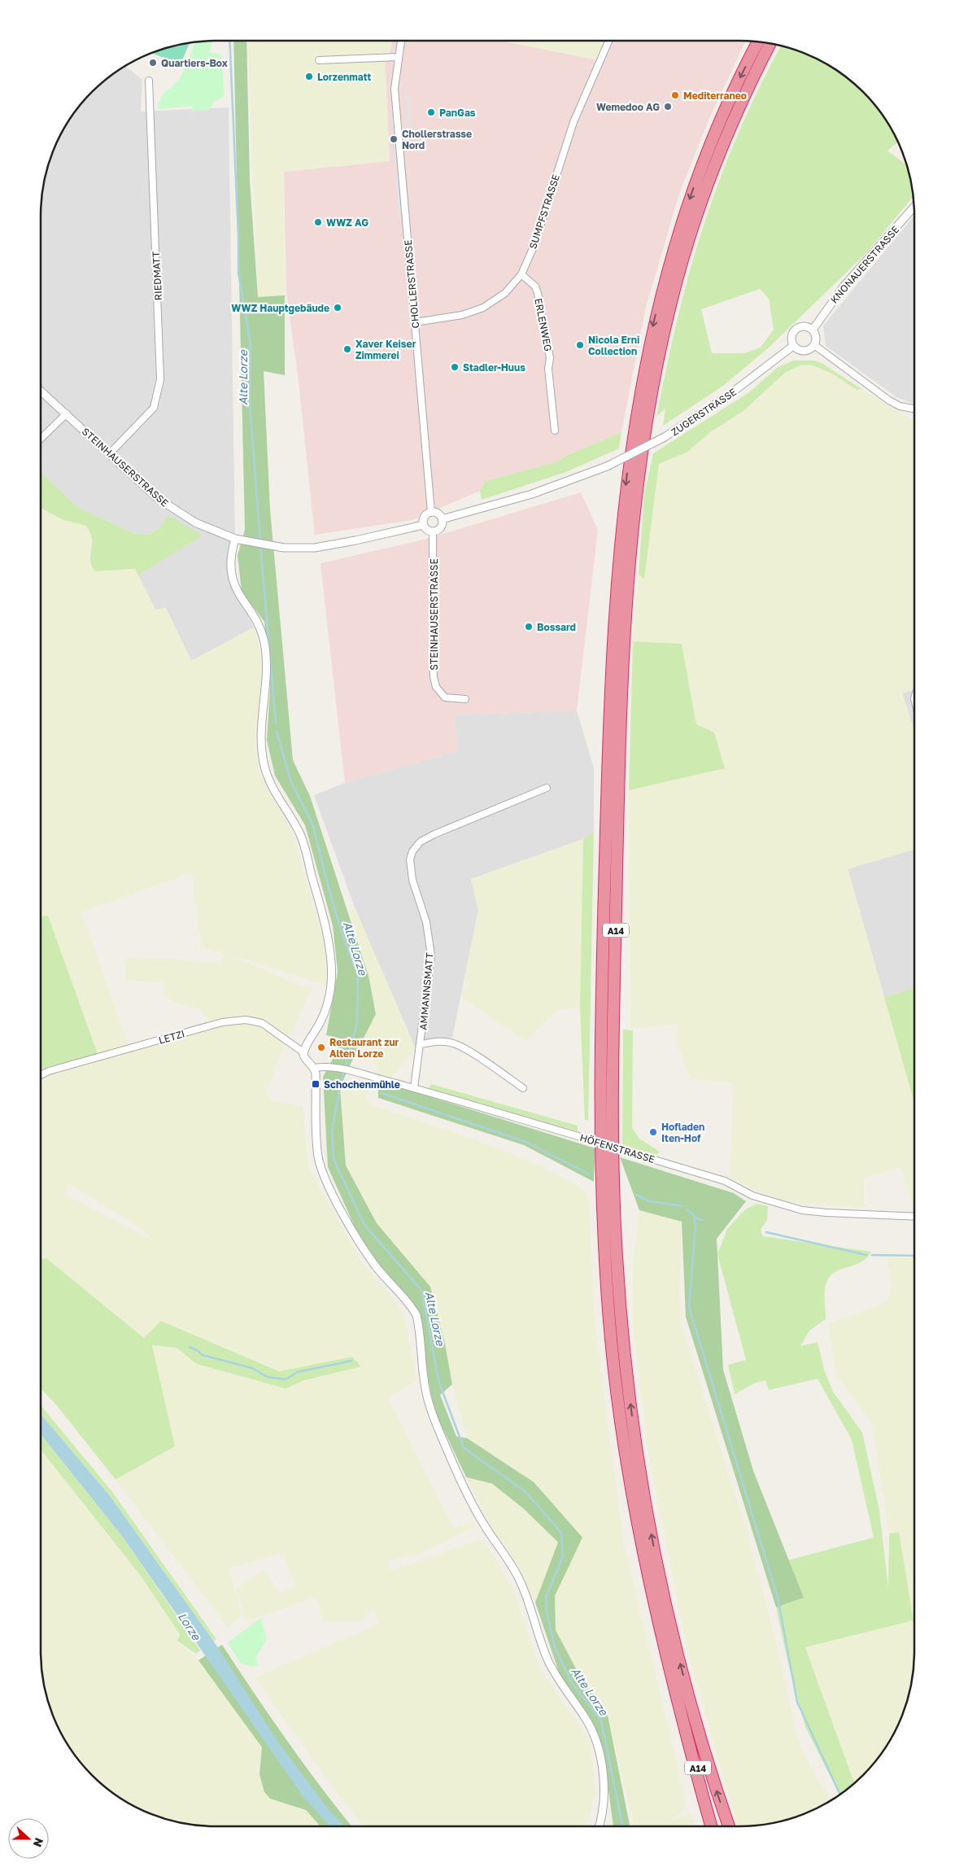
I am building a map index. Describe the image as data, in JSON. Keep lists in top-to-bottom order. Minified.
{"streets":{"highway":["A14"],"street":["SUMPFSTRASSE","KNONAUERSTRASSE","RIEDMATT","CHOLLERSTRASSE","ERLENWEG","ZUGERSTRASSE","STEINHAUSERSTRASSE","AMMANNSMATT","LETZI","HÖFENSTRASSE"]},"crossings":[["SUMPFSTRASSE","CHOLLERSTRASSE"],["SUMPFSTRASSE","ERLENWEG"],["KNONAUERSTRASSE","ZUGERSTRASSE"],["RIEDMATT","STEINHAUSERSTRASSE"],["CHOLLERSTRASSE","ZUGERSTRASSE"],["CHOLLERSTRASSE","STEINHAUSERSTRASSE"],["ZUGERSTRASSE","STEINHAUSERSTRASSE"],["AMMANNSMATT","HÖFENSTRASSE"]],"water":["Alte Lorze","Lorze"],"places":{"other":["Quartiers-Box","Lorzenmatt","Mediterraneo","Wemedoo AG","PanGas","Chollerstrasse Nord","WWZ AG","WWZ Hauptgebäude","Nicola Erni Collection","Xaver Keiser Zimmerei","Stadler-Huus","Bossard","Restaurant zur Alten Lorze","Hofladen Iten-Hof"],"transit":["Schochenmühle"]},"north":"right"}
